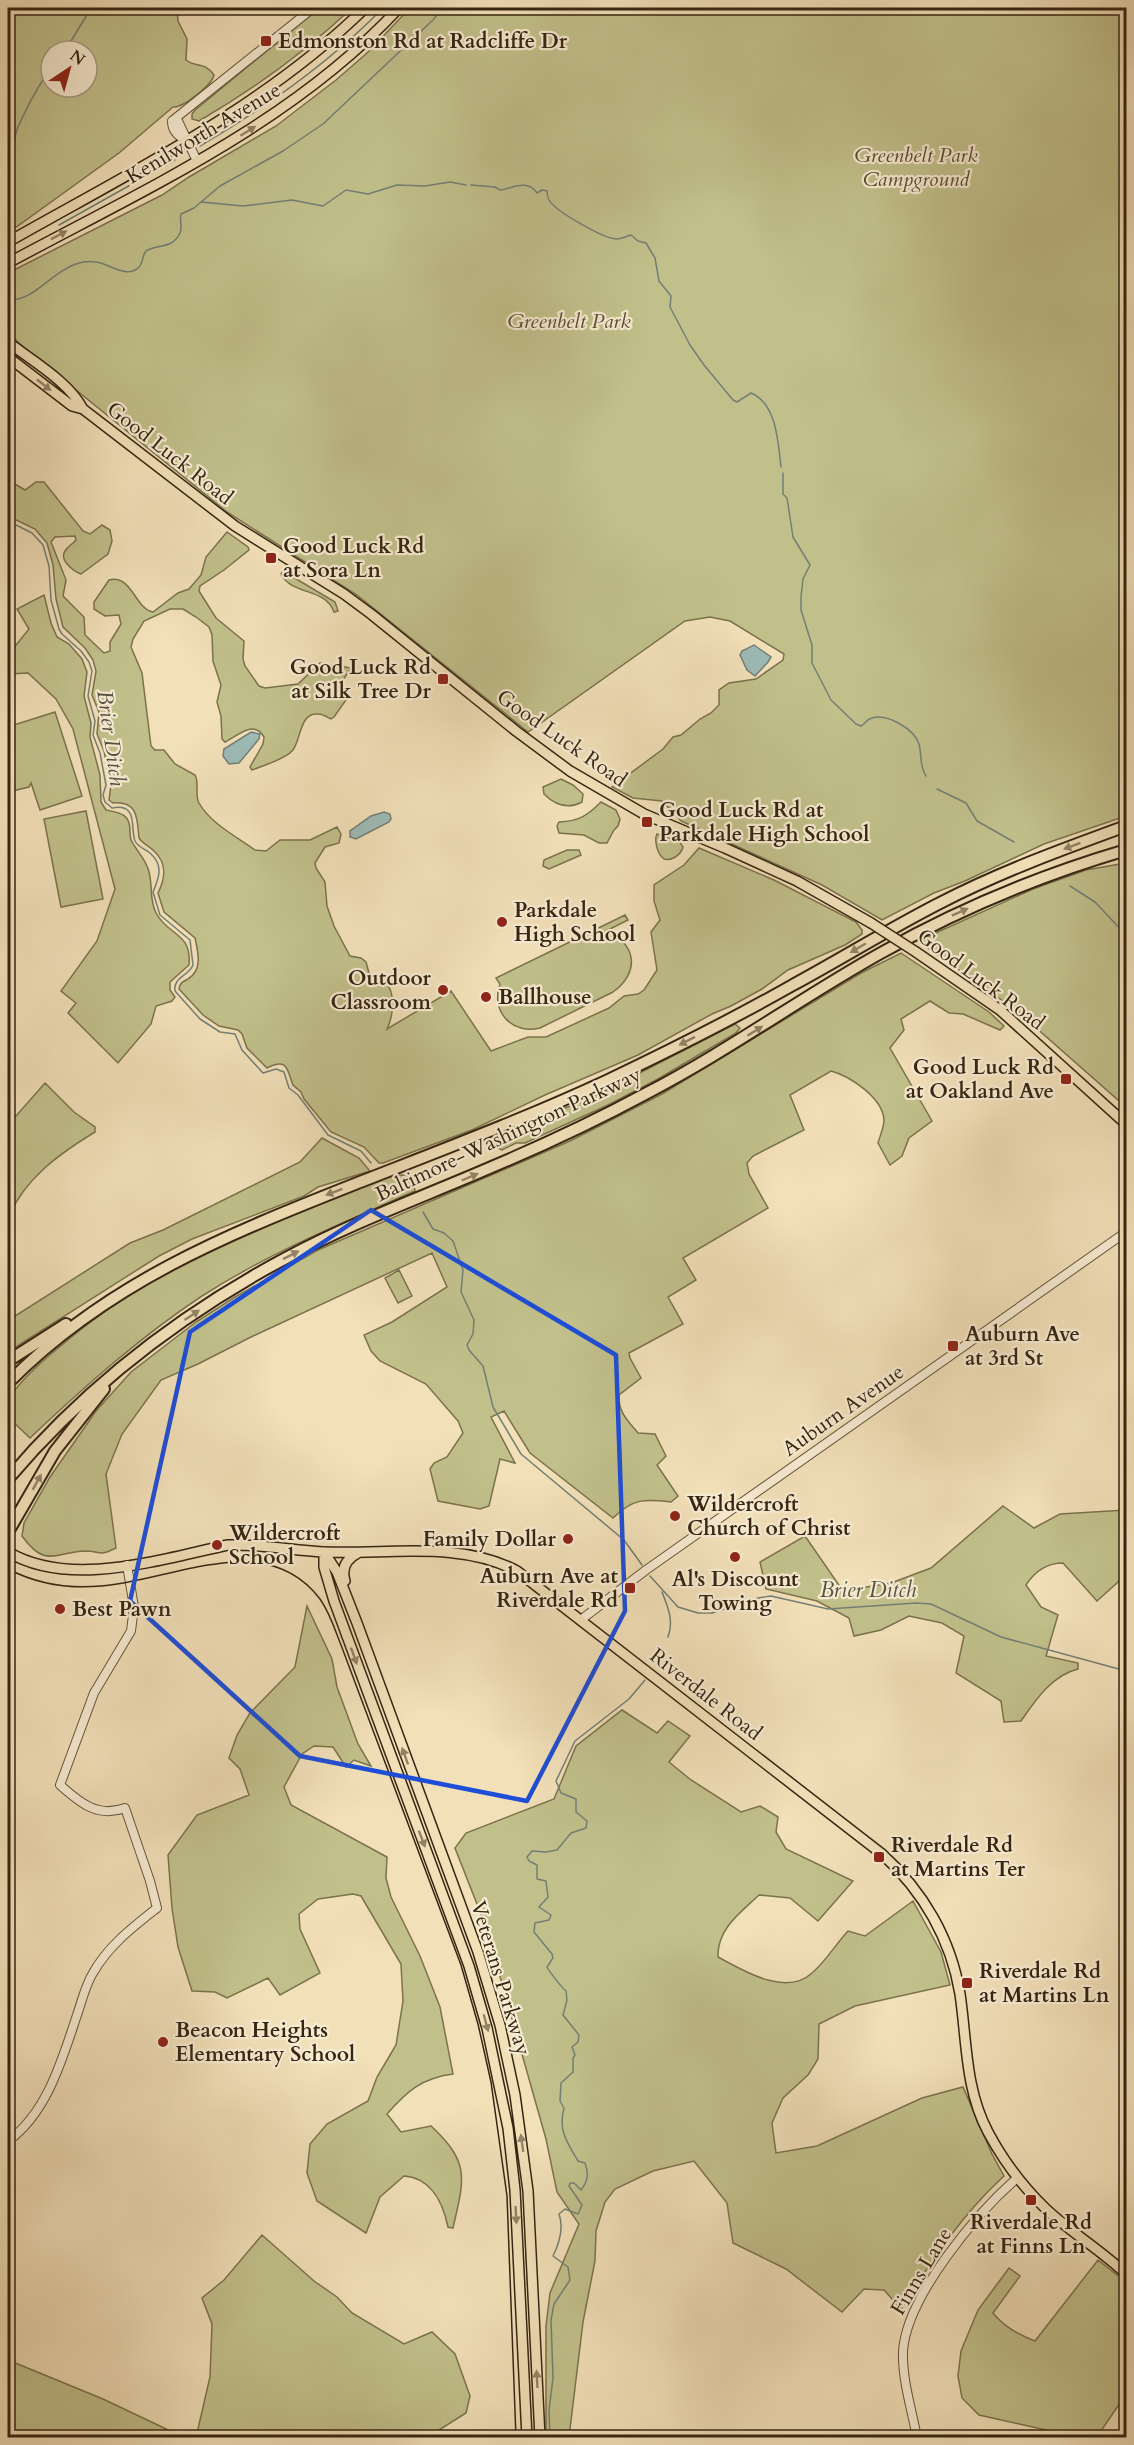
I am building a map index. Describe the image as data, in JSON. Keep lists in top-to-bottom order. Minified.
{"streets":{"highway":["Baltimore-Washington Parkway"],"main road":["Kenilworth Avenue","Good Luck Road","Riverdale Road","Veterans Parkway"],"street":["Auburn Avenue","Finns Lane"]},"crossings":[["Auburn Avenue","Riverdale Road"],["Riverdale Road","Veterans Parkway"],["Riverdale Road","Finns Lane"]],"water":["Brier Ditch"],"parks":["Greenbelt Park Campground","Greenbelt Park"],"places":{"transit":["Edmonston Rd at Radcliffe Dr","Good Luck Rd at Sora Ln","Good Luck Rd at Silk Tree Dr","Good Luck Rd at Parkdale High School","Good Luck Rd at Oakland Ave","Auburn Ave at 3rd St","Auburn Ave at Riverdale Rd","Riverdale Rd at Martins Ter","Riverdale Rd at Martins Ln","Riverdale Rd at Finns Ln"],"other":["Parkdale High School","Outdoor Classroom","Ballhouse","Wildercroft Church of Christ","Family Dollar","Wildercroft School","Al's Discount Towing","Best Pawn","Beacon Heights Elementary School"]},"north":"top right"}
